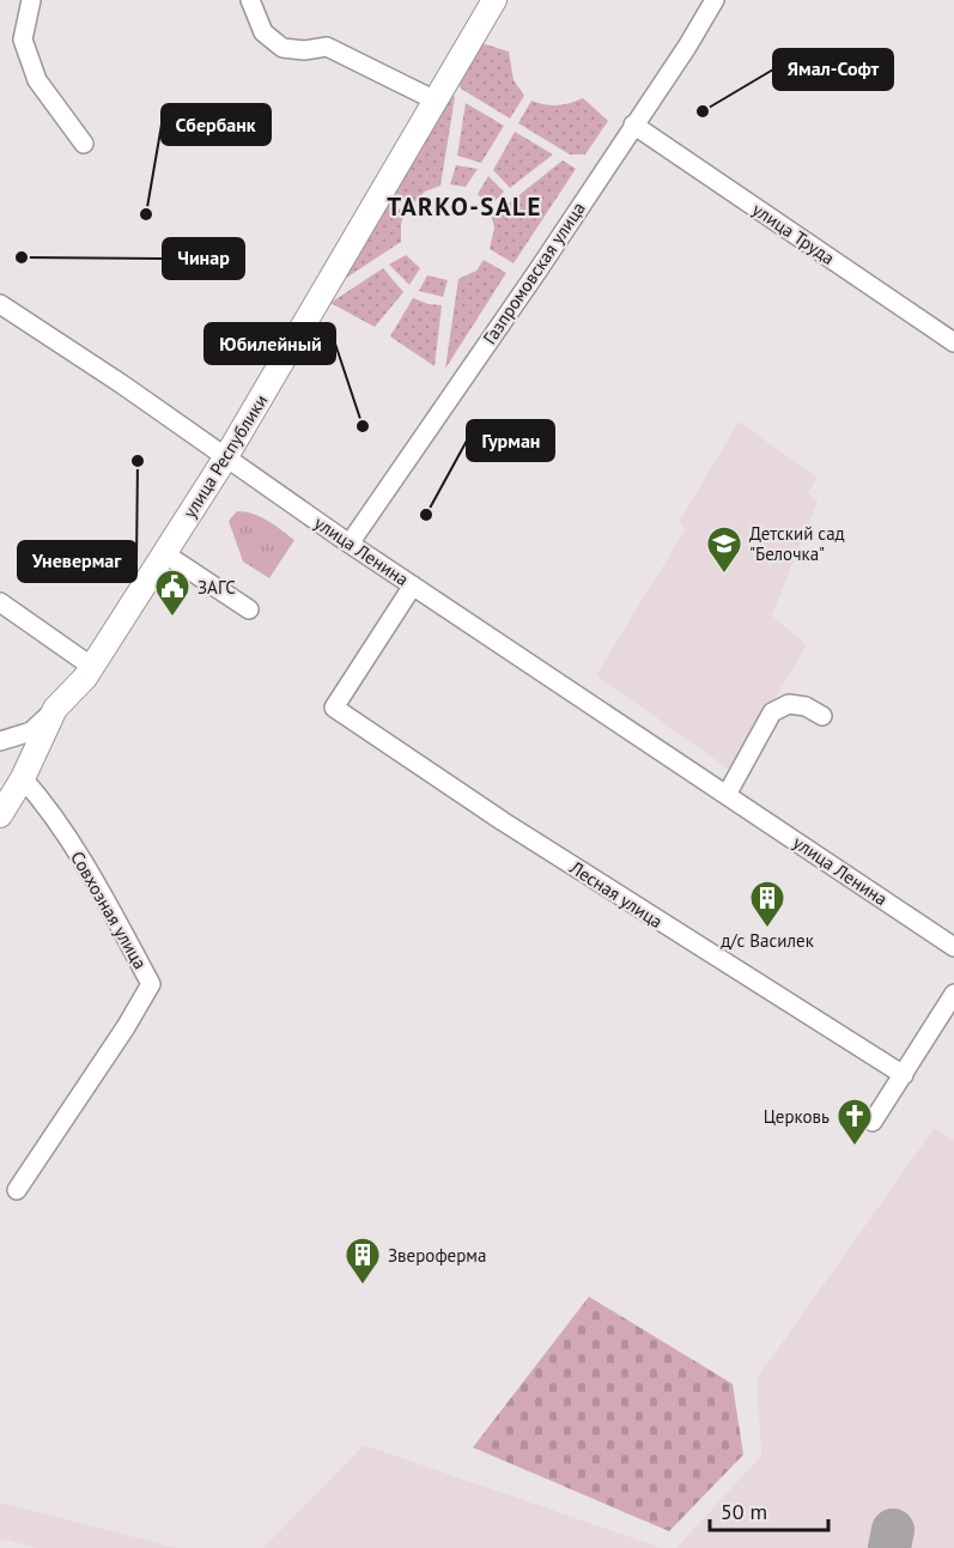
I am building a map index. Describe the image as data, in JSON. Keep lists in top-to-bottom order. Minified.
{"streets":{"main road":["улица Республики"],"street":["улица Труда","Газпромовская улица","улица Ленина","Лесная улица","Совхозная улица"]},"crossings":[["улица Труда","Газпромовская улица"],["Газпромовская улица","улица Ленина"],["улица Республики","улица Ленина"],["улица Ленина","Лесная улица"]],"districts":["TARKO-SALE"],"places":{"other":["Ямал-Софт","Сбербанк","Чинар","Юбилейный","Уневермаг","Гурман"],"school or university":["Детский сад \"Белочка\""],"public building":["ЗАГС"],"building":["д/с Василек","Звероферма"],"church":["Церковь"]},"scale_bar":"50 m"}
